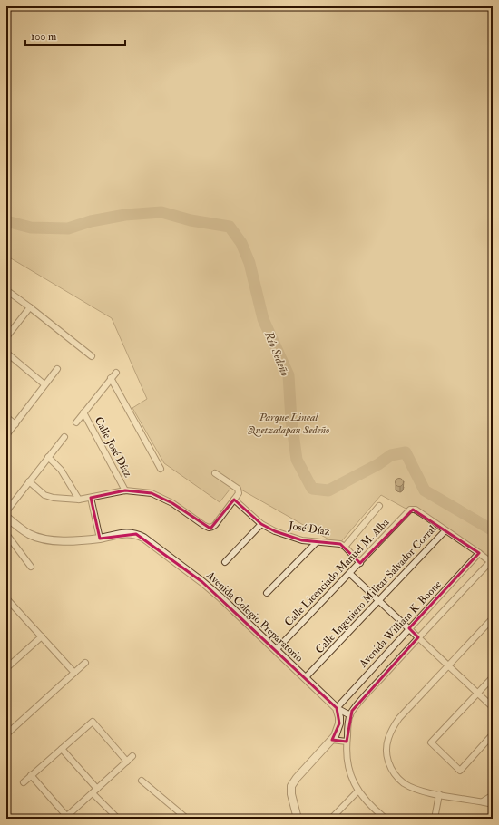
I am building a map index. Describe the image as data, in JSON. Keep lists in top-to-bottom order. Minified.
{"streets":{"street":["Calle José Díaz","José Díaz","Calle Licenciado Manuel M. Alba","Calle Ingeniero Militar Salvador Corral","Avenida Colegio Preparatorio","Avenida William K. Boone"]},"crossings":[["Calle José Díaz","José Díaz"],["Calle Licenciado Manuel M. Alba","Calle Ingeniero Militar Salvador Corral"],["Calle Licenciado Manuel M. Alba","Avenida Colegio Preparatorio"],["Calle Ingeniero Militar Salvador Corral","Avenida Colegio Preparatorio"],["Avenida Colegio Preparatorio","Avenida William K. Boone"]],"water":["Río Sedeño"],"parks":["Parque Lineal Quetzalapan Sedeño"],"scale_bar":"100 m"}
